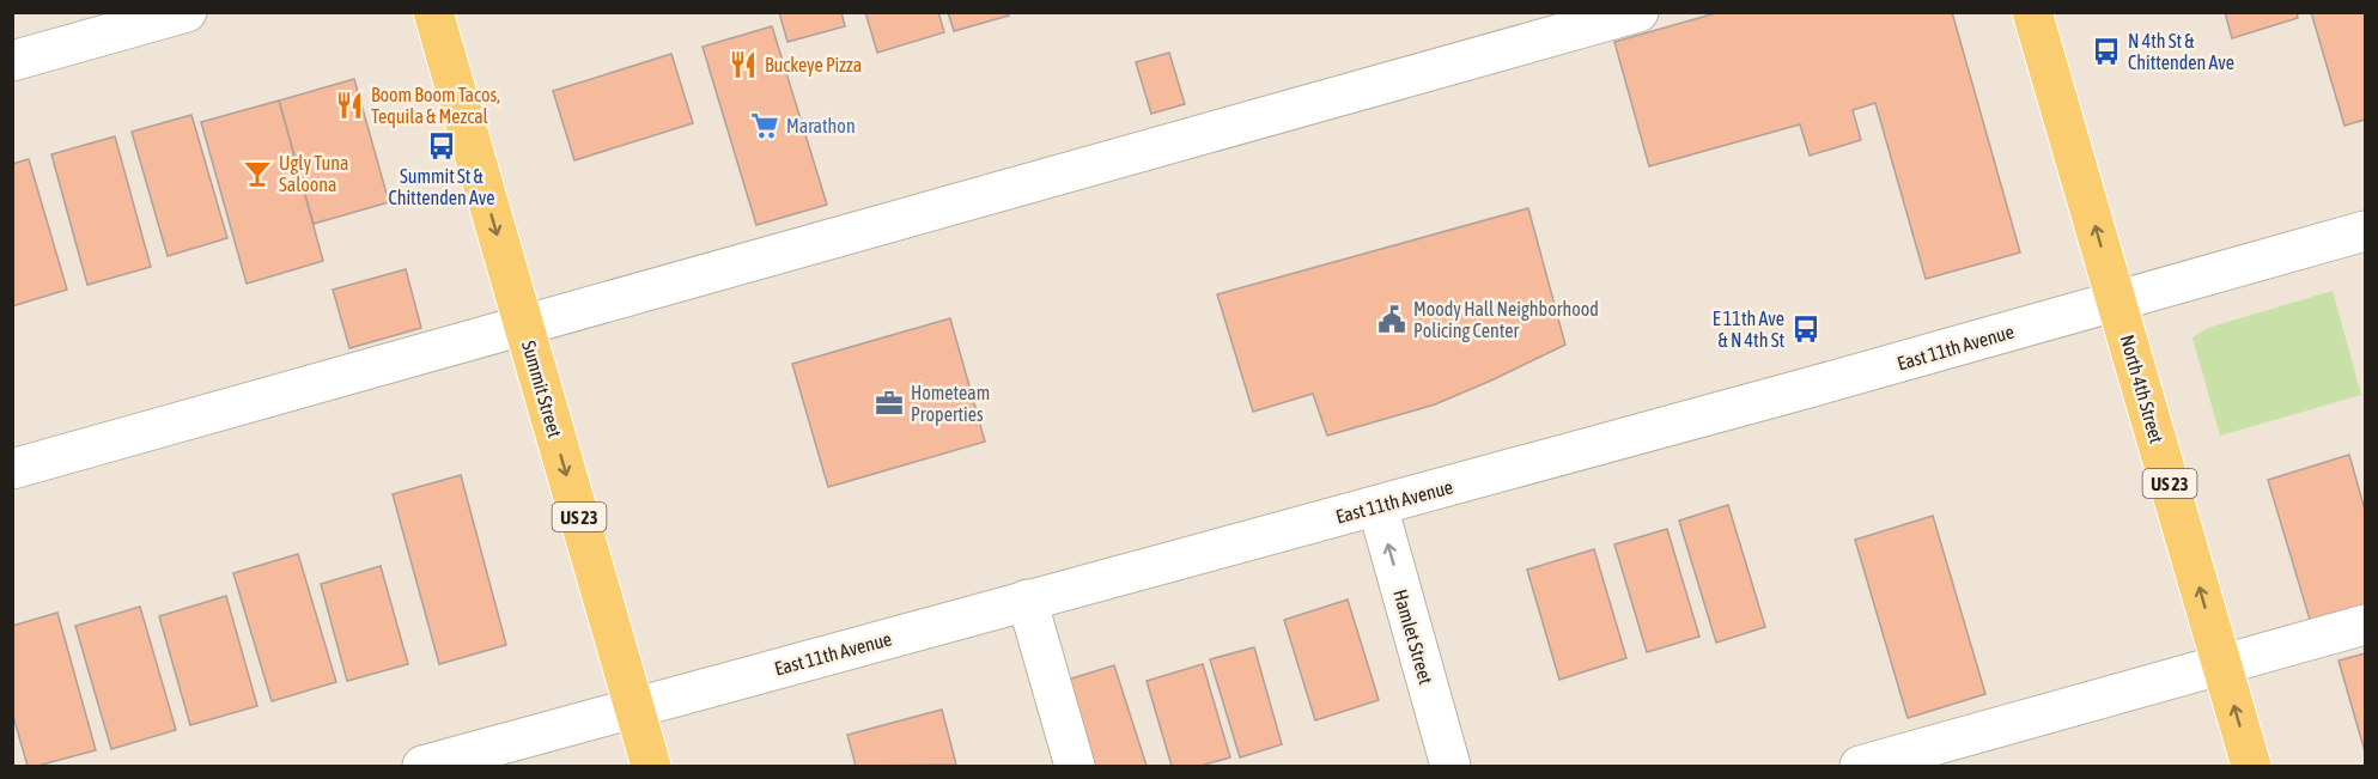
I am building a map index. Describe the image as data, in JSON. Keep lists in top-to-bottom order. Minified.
{"streets":{"main road":["Summit Street","North 4th Street","US 23"],"street":["East 11th Avenue","Hamlet Street"]},"crossings":[["East 11th Avenue","Summit Street"],["East 11th Avenue","North 4th Street"],["East 11th Avenue","Hamlet Street"]],"one_way":["Summit Street","North 4th Street","Hamlet Street"],"places":{"bus stop":["N 4th St & Chittenden Ave","Summit St & Chittenden Ave","E 11th Ave & N 4th St"],"restaurant":["Buckeye Pizza","Boom Boom Tacos, Tequila & Mezcal"],"supermarket":["Marathon"],"bar":["Ugly Tuna Saloona"],"public building":["Moody Hall Neighborhood Policing Center"],"office":["Hometeam Properties"]}}
